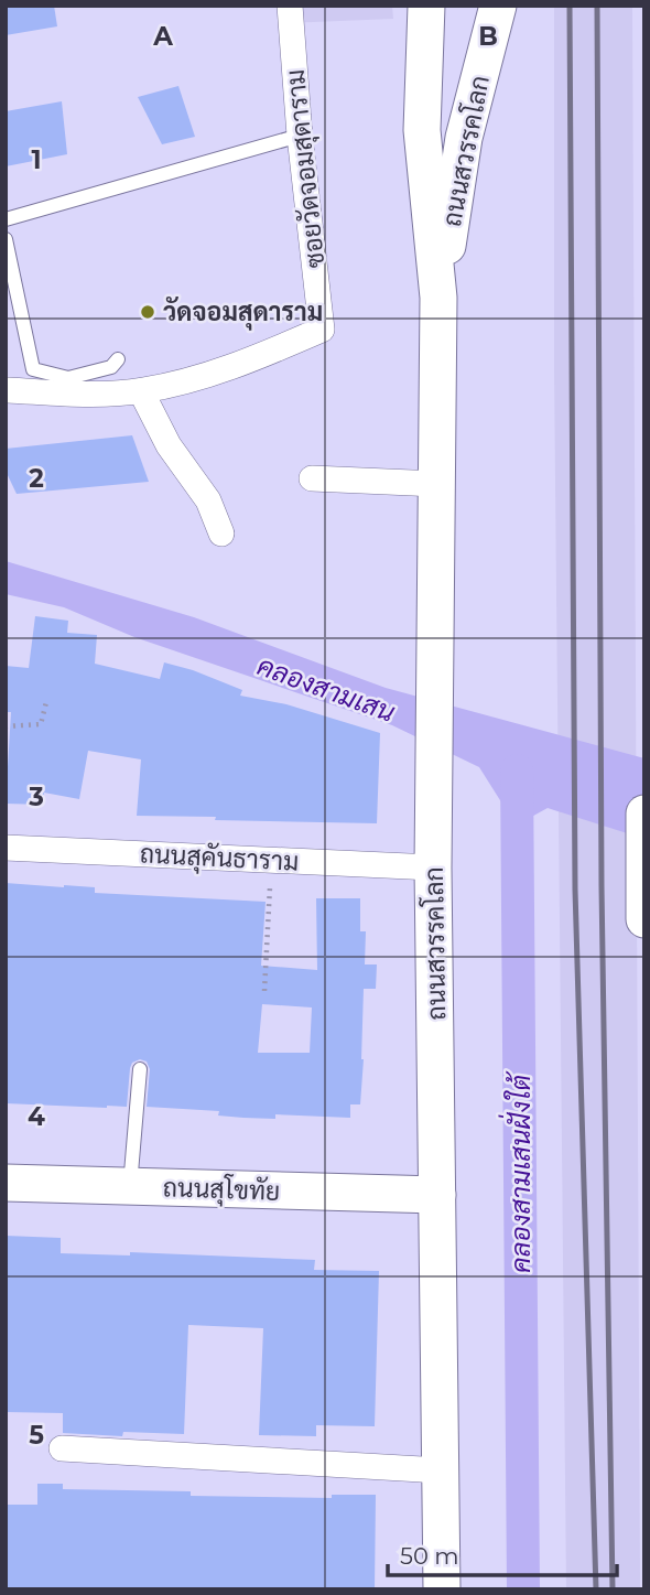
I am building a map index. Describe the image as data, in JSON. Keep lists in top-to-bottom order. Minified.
{"streets":{"street":["ถนนสวรรคโลก","ซอยวัดจอมสุดาราม","ถนนสุคันธาราม","ถนนสุโขทัย"]},"crossings":[["ถนนสวรรคโลก","ถนนสุคันธาราม"],["ถนนสวรรคโลก","ถนนสุโขทัย"]],"water":["คลองสามเสน","คลองสามเสนฝั่งใต้"],"places":["วัดจอมสุดาราม"],"scale_bar":"50 m","grid":{"columns":["A","B"],"rows":["1","2","3","4","5"]}}
